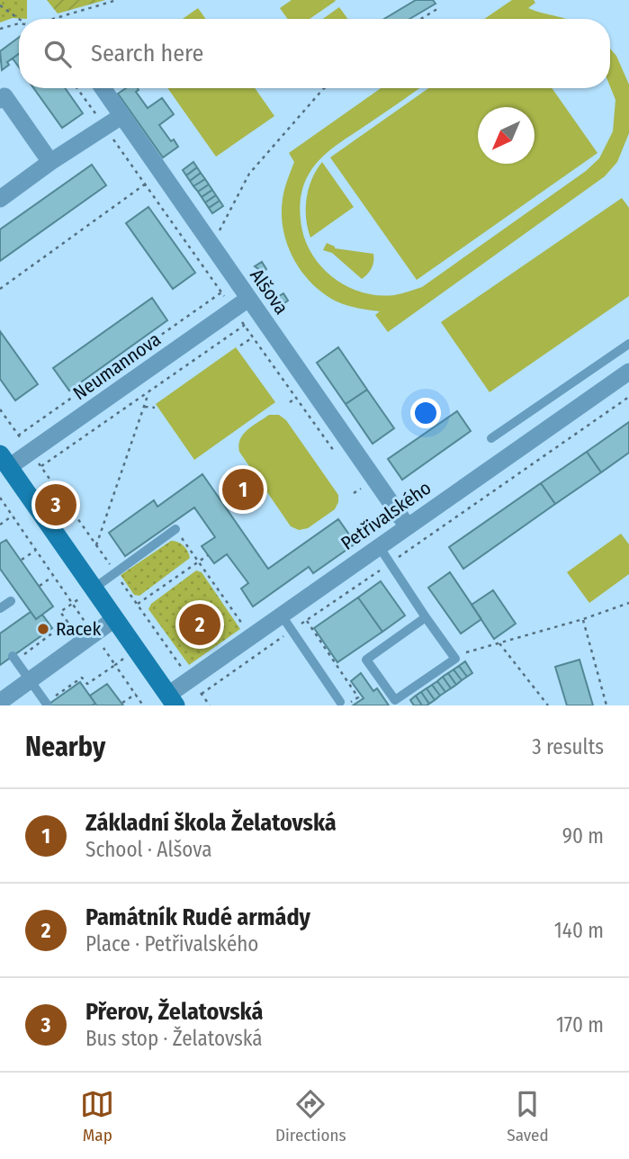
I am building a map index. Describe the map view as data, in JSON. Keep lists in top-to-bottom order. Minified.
{"streets":{"street":["Alšova","Neumannova","Petřivalského"]},"crossings":[["Alšova","Neumannova"],["Alšova","Petřivalského"]],"places":["Racek"],"north":"bottom left","page":{"search":"Search here","pins":["1","3","2"],"heading":["Nearby","3 results"],"list":[{"mark":"1","name":"Základní škola Želatovská","note":"School · Alšova","value":"90 m"},{"mark":"2","name":"Památník Rudé armády","note":"Place · Petřivalského","value":"140 m"},{"mark":"3","name":"Přerov, Želatovská","note":"Bus stop · Želatovská","value":"170 m"}],"nav":["Map","Directions","Saved"]}}
